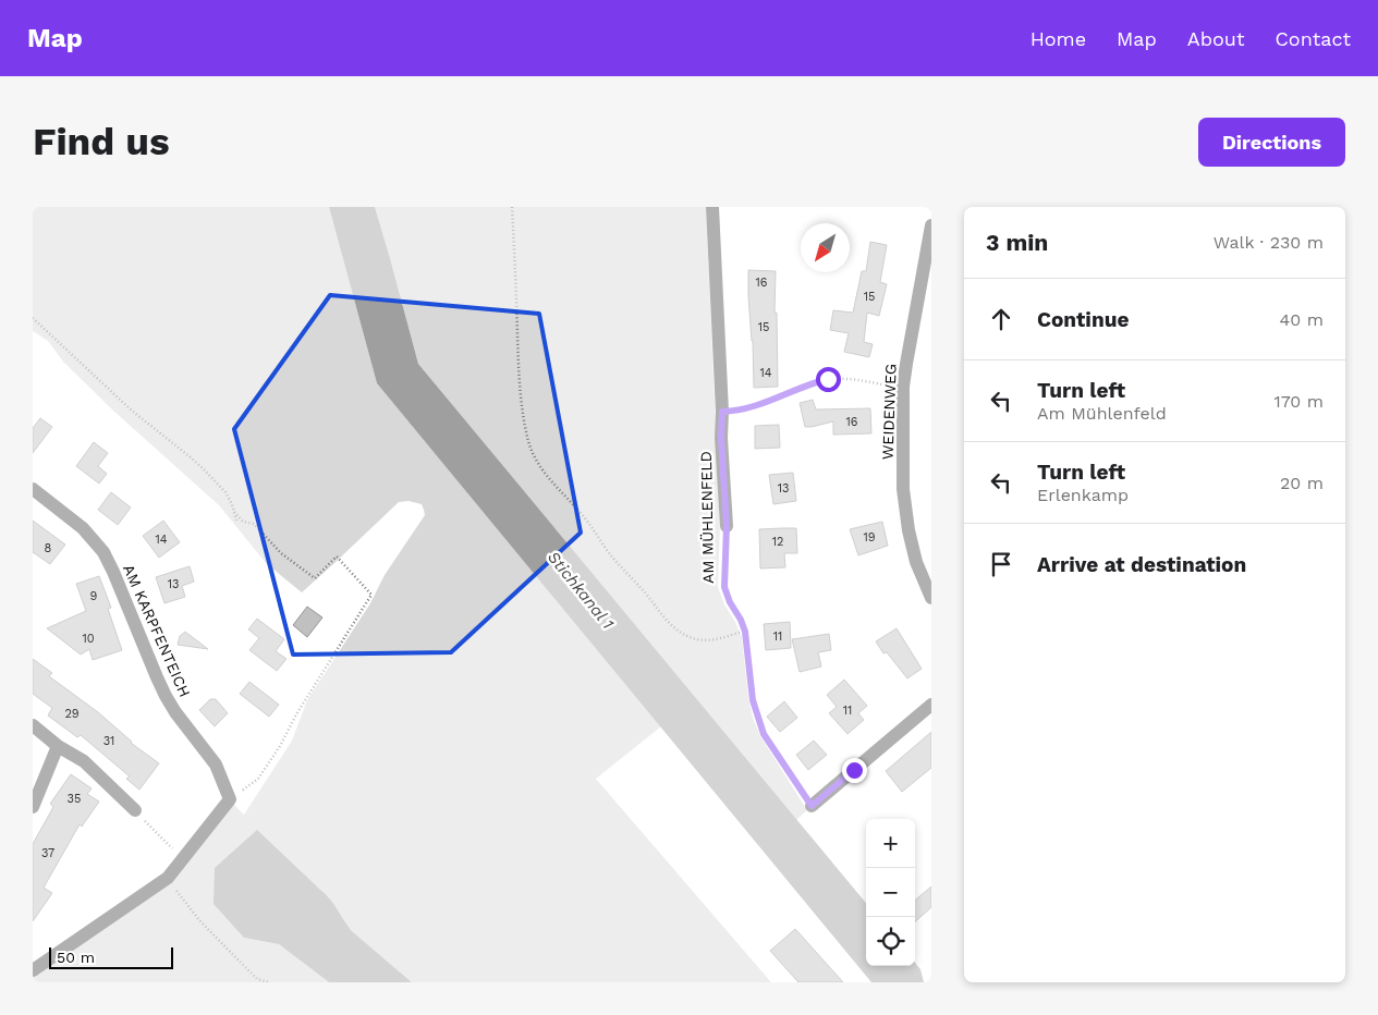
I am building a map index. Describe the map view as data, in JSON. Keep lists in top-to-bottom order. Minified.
{"streets":{"street":["WEIDENWEG","AM MÜHLENFELD","AM KARPFENTEICH"]},"water":["Stichkanal 1"],"house_numbers":["16","15","15","14","16","13","19","14","12","8","13","9","11","10","11","29","31","35","37"],"scale_bar":"50 m","north":"bottom left","page":{"header":"Map","nav":["Home","Map","About","Contact"],"buttons":"Directions","title":"Find us","heading":["3 min","Walk · 230 m"],"list":[["Continue","40 m"],["Turn left","Am Mühlenfeld","170 m"],["Turn left","Erlenkamp","20 m"],"Arrive at destination"],"map_buttons":["+","−"],"scale":"50 m"}}
